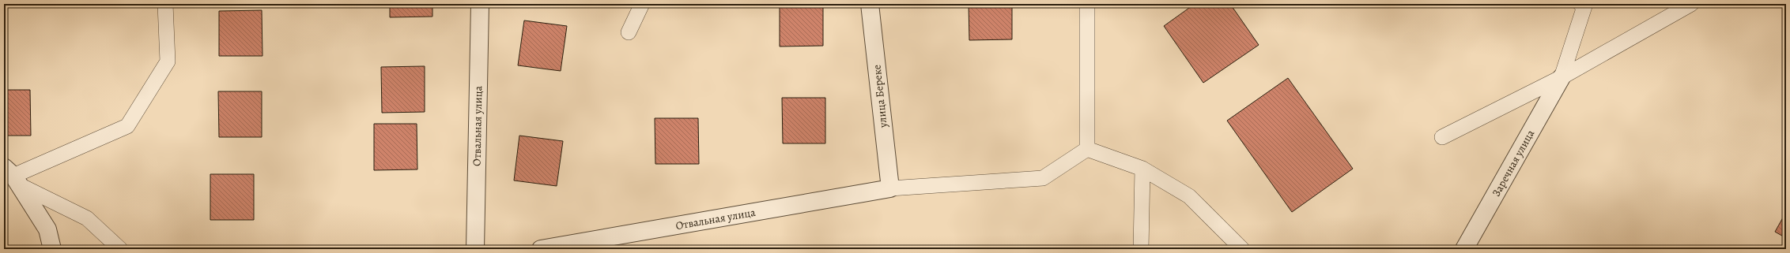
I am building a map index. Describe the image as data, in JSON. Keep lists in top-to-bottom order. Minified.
{"streets":{"street":["улица Береке","Отвальная улица","Заречная улица"]},"crossings":[["улица Береке","Отвальная улица"]]}
